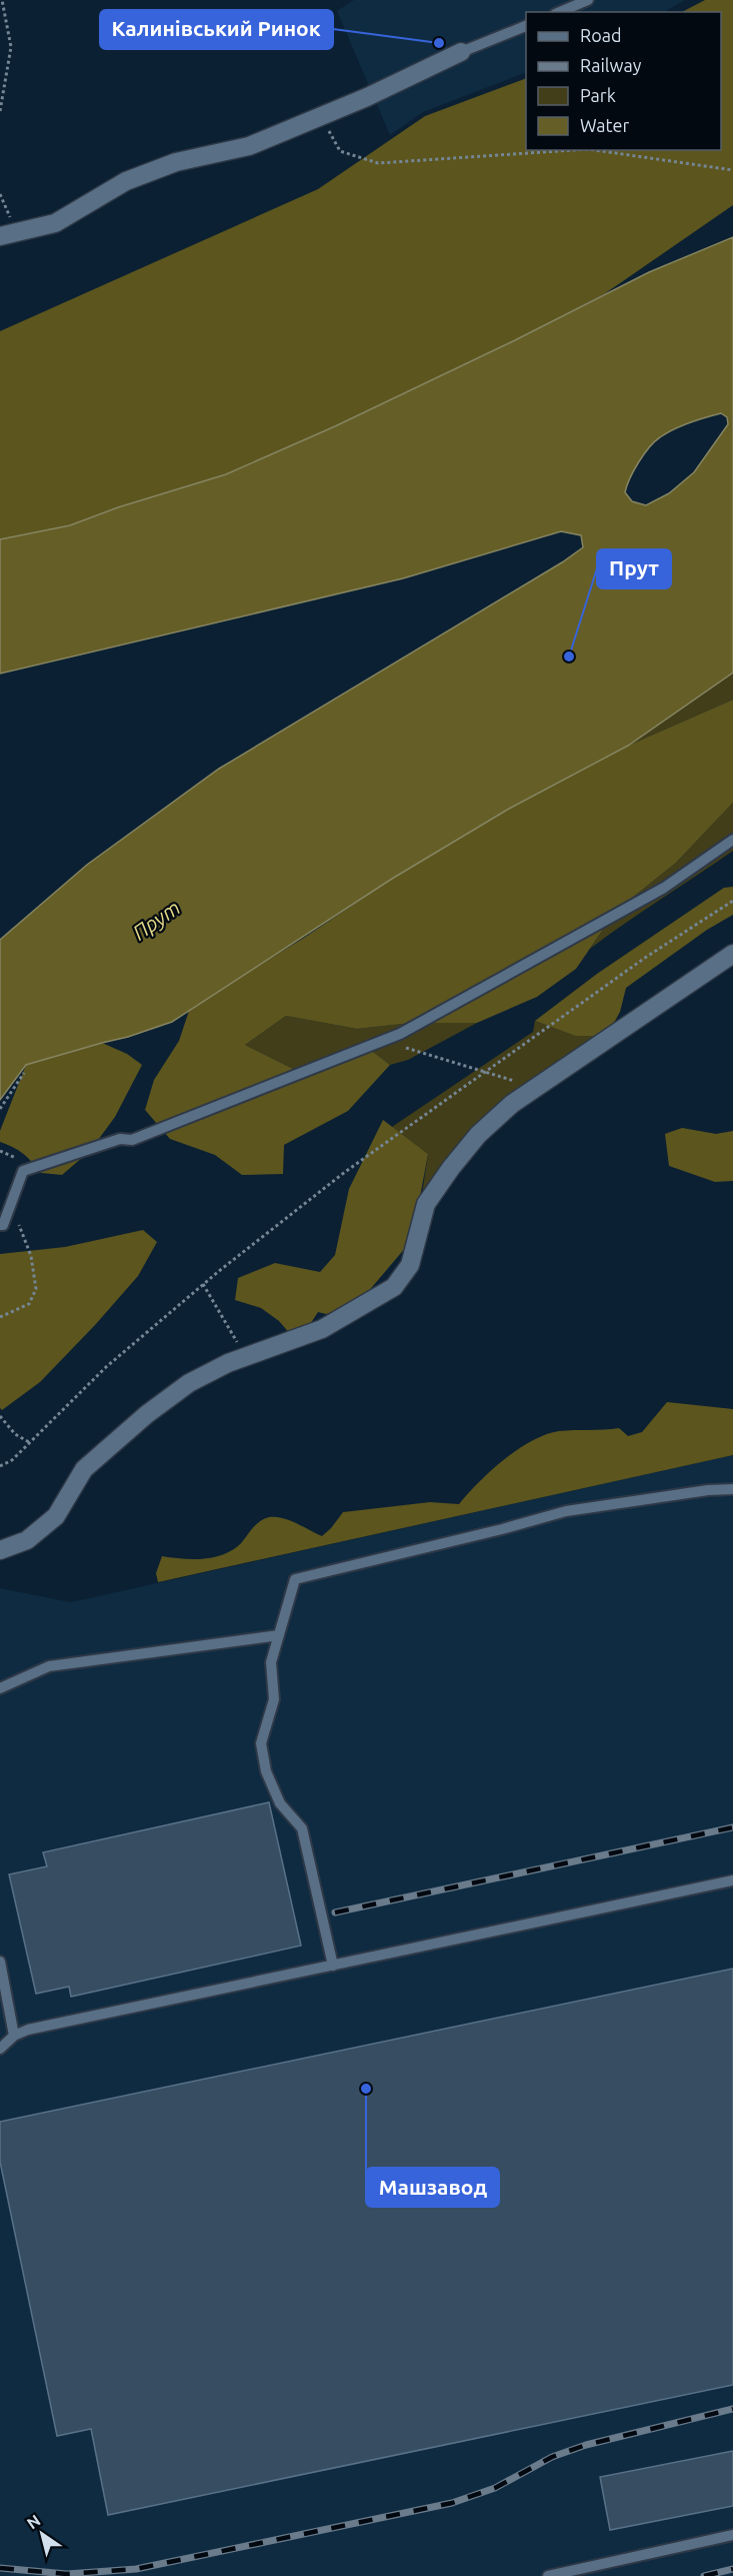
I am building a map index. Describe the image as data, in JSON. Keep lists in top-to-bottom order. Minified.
{"water":["Прут"],"places":["Калинівський Ринок","Прут","Машзавод"],"legend":["Road","Railway","Park","Water"],"north":"top left"}
